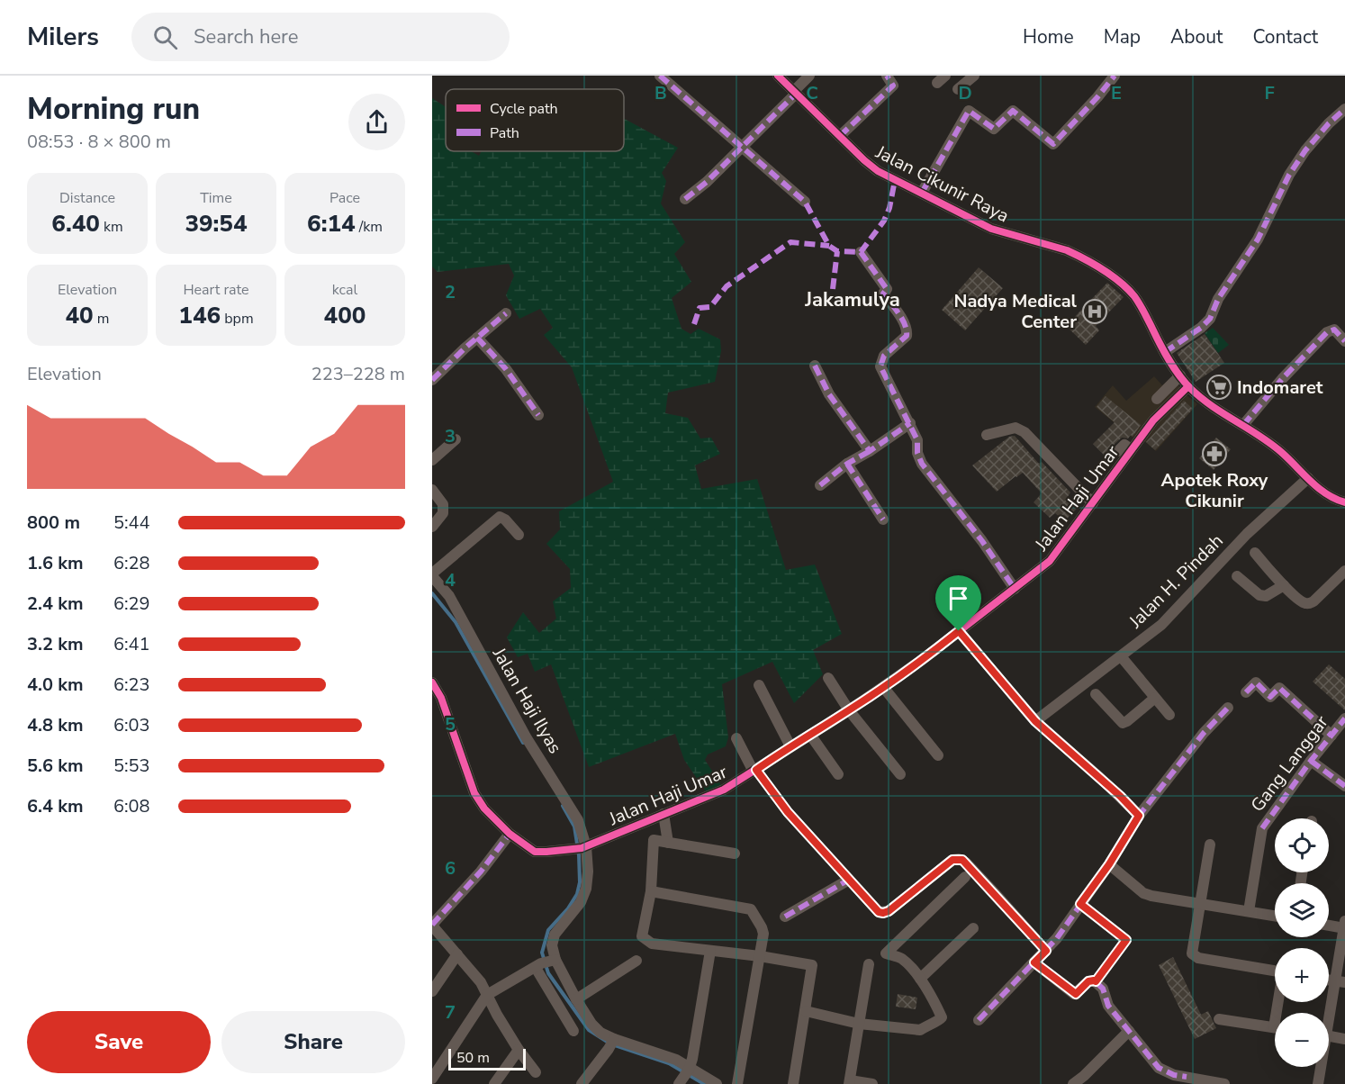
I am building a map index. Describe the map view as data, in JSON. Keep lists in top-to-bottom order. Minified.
{"streets":{"street":["Jalan Cikunir Raya","Jalan Haji Umar","Jalan H. Pindah","Jalan Haji Ilyas","Gang Langgar"]},"crossings":[["Jalan Cikunir Raya","Jalan Haji Umar"],["Jalan Cikunir Raya","Jalan H. Pindah"],["Jalan Haji Umar","Jalan Haji Ilyas"]],"districts":["Jakamulya"],"places":{"hospital":["Nadya Medical Center"],"supermarket":["Indomaret"],"pharmacy":["Apotek Roxy Cikunir"]},"legend":["Cycle path","Path"],"scale_bar":"50 m","page":{"header":"Milers","search":"Search here","nav":["Home","Map","About","Contact"],"heading":["Morning run","08:53 · 8 × 800 m"],"stats":[["Distance","6.40 km"],["Time","39:54"],["Pace","6:14 /km"],["Elevation","40 m"],["Heart rate","146 bpm"],["kcal","400"]],"chart":["Elevation","223–228 m"],"list":[{"name":"800 m","note":"5:44"},{"name":"1.6 km","note":"6:28"},{"name":"2.4 km","note":"6:29"},{"name":"3.2 km","note":"6:41"},{"name":"4.0 km","note":"6:23"},{"name":"4.8 km","note":"6:03"},{"name":"5.6 km","note":"5:53"},{"name":"6.4 km","note":"6:08"}],"map_buttons":["+","−"],"buttons":["Save","Share"],"scale":"50 m"},"grid":{"columns":["B","C","D","E","F"],"rows":["2","3","4","5","6","7"]}}
